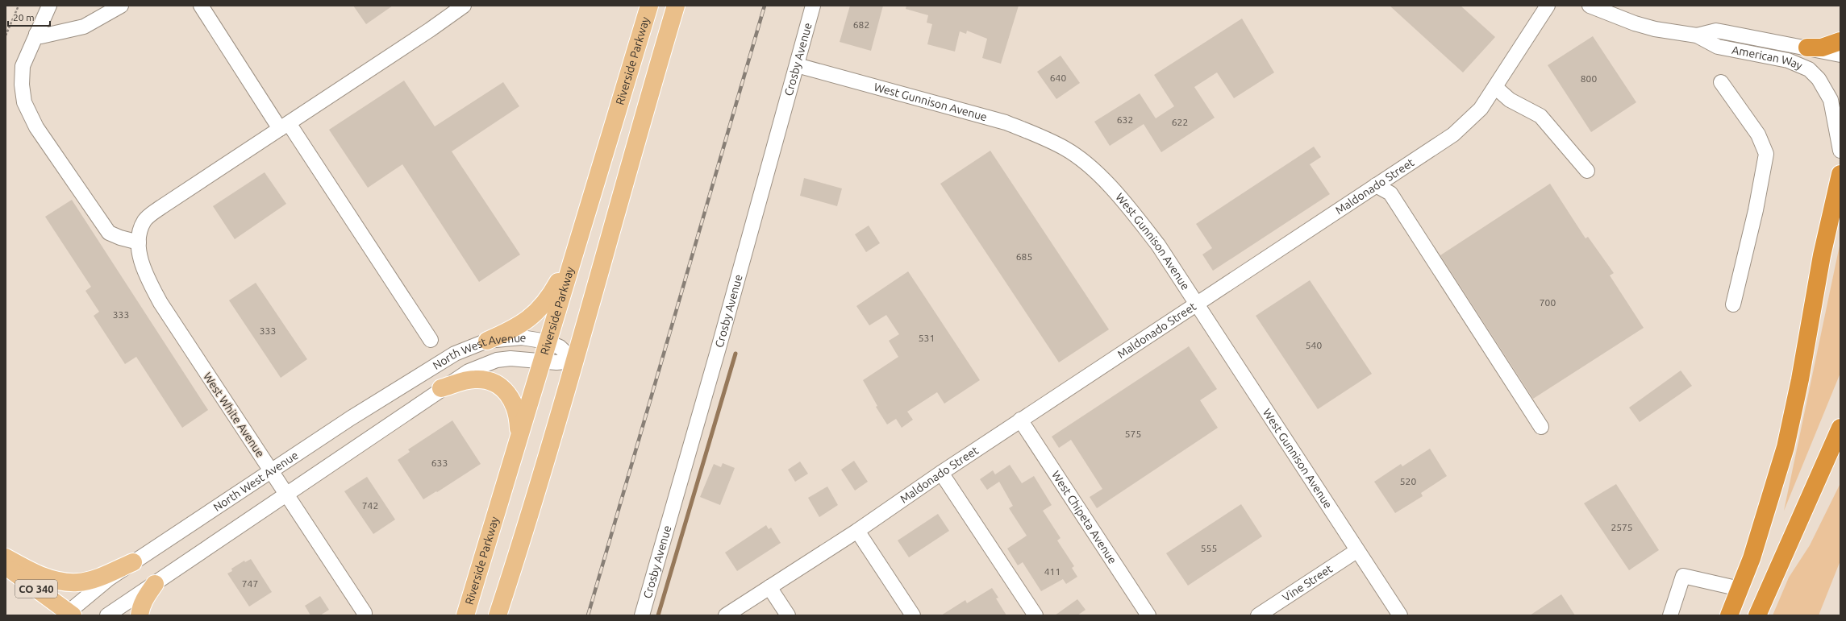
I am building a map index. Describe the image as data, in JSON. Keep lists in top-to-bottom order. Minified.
{"streets":{"main road":["Riverside Parkway","CO 340"],"street":["American Way","Crosby Avenue","West Gunnison Avenue","Maldonado Street","North West Avenue","West White Avenue","West Chipeta Avenue","Vine Street"]},"crossings":[["Crosby Avenue","West Gunnison Avenue"],["Riverside Parkway","North West Avenue"],["West Gunnison Avenue","Maldonado Street"],["West Gunnison Avenue","Vine Street"],["Maldonado Street","West Chipeta Avenue"],["North West Avenue","West White Avenue"],["North West Avenue","CO 340"]],"house_numbers":["682","640","800","632","622","685","700","333","333","531","540","575","633","520","742","2575","555","411","747"],"scale_bar":"20 m"}
